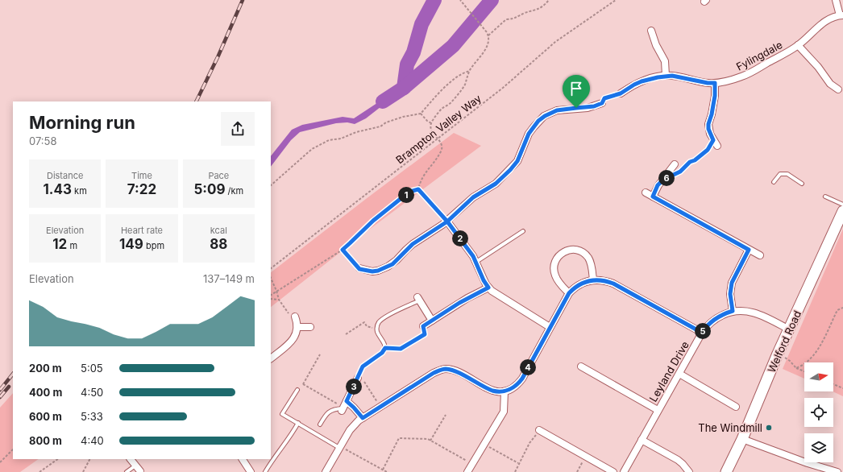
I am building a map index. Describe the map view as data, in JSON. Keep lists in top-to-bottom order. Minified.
{"streets":{"main road":["Welford Road"],"street":["Fylingdale","Leyland Drive"],"path":["Brampton Valley Way"]},"crossings":[["Welford Road","Leyland Drive"]],"places":["The Windmill"],"north":"right","page":{"heading":["Morning run","07:58"],"stats":[["Distance","1.43 km"],["Time","7:22"],["Pace","5:09 /km"],["Elevation","12 m"],["Heart rate","149 bpm"],["kcal","88"]],"pins":["6","1","2","5","4","3"],"chart":["Elevation","137–149 m"],"list":[{"name":"200 m","note":"5:05"},{"name":"400 m","note":"4:50"},{"name":"600 m","note":"5:33"},{"name":"800 m","note":"4:40"}]}}
